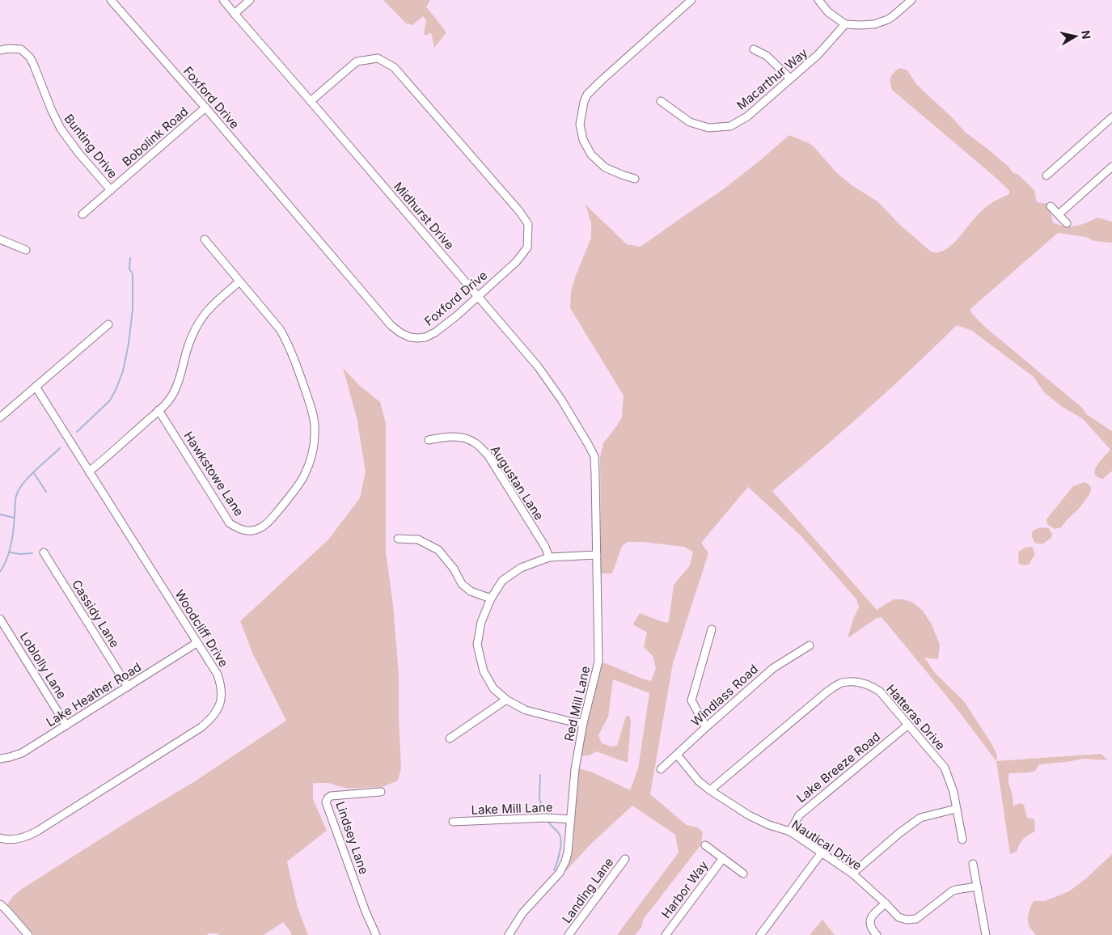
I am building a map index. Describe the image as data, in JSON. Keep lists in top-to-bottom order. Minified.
{"streets":{"street":["Macarthur Way","Foxford Drive","Bobolink Road","Bunting Drive","Midhurst Drive","Hawkstowe Lane","Augustan Lane","Cassidy Lane","Woodcliff Drive","Loblolly Lane","Lake Heather Road","Windlass Road","Red Mill Lane","Hatteras Drive","Lake Breeze Road","Lake Mill Lane","Lindsey Lane","Nautical Drive","Harbor Way","Landing Lane"]},"crossings":[["Foxford Drive","Bobolink Road"],["Foxford Drive","Midhurst Drive"],["Bobolink Road","Bunting Drive"],["Midhurst Drive","Red Mill Lane"],["Cassidy Lane","Lake Heather Road"],["Woodcliff Drive","Lake Heather Road"],["Loblolly Lane","Lake Heather Road"],["Windlass Road","Nautical Drive"],["Red Mill Lane","Lake Mill Lane"],["Hatteras Drive","Lake Breeze Road"],["Hatteras Drive","Nautical Drive"],["Lake Breeze Road","Nautical Drive"]],"north":"right"}
